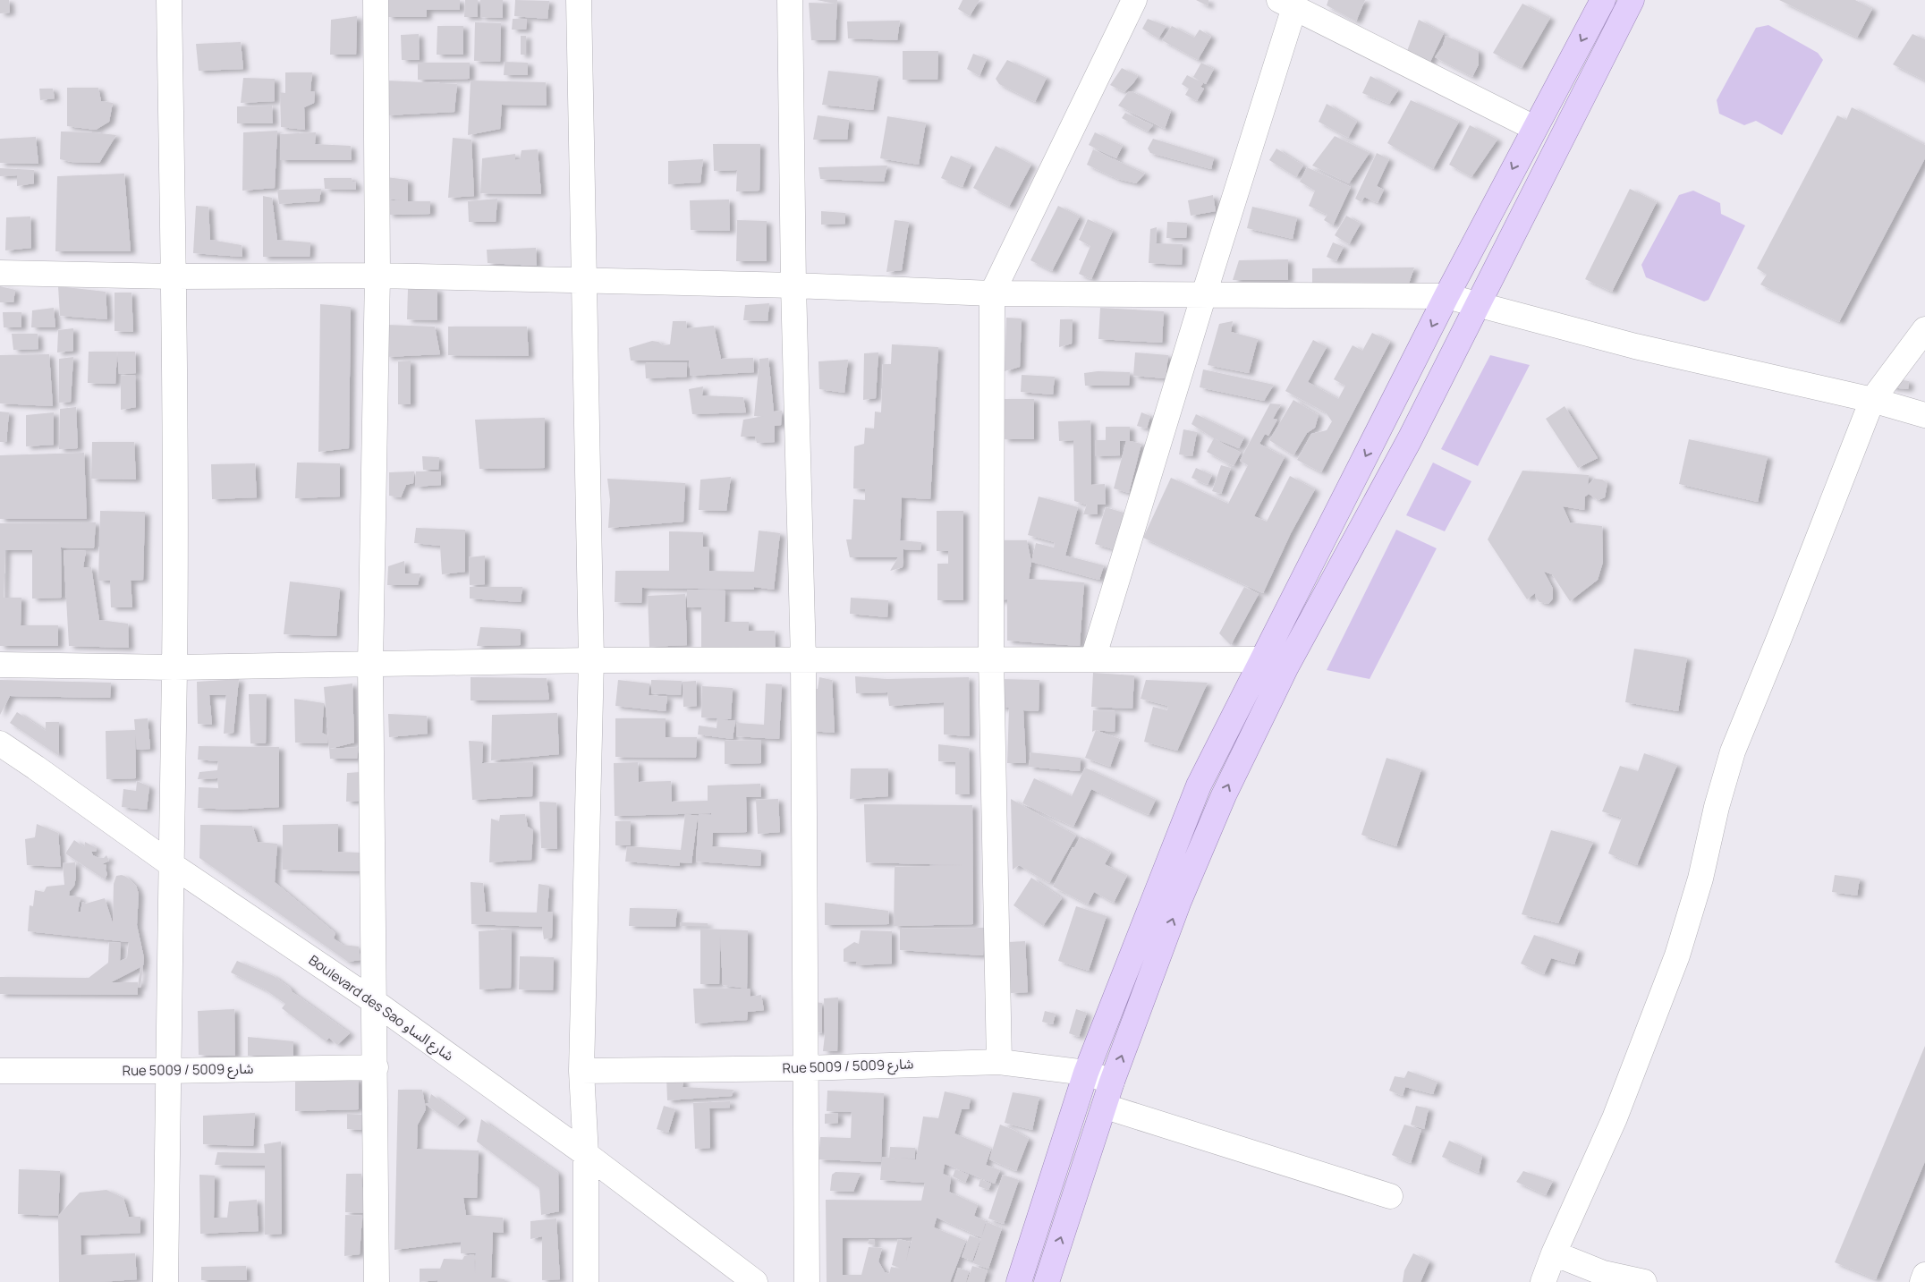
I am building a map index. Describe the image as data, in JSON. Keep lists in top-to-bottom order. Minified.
{"streets":{"street":["Boulevard des Sao شارع الساو","Rue 5009 / شارع 5009"]}}
